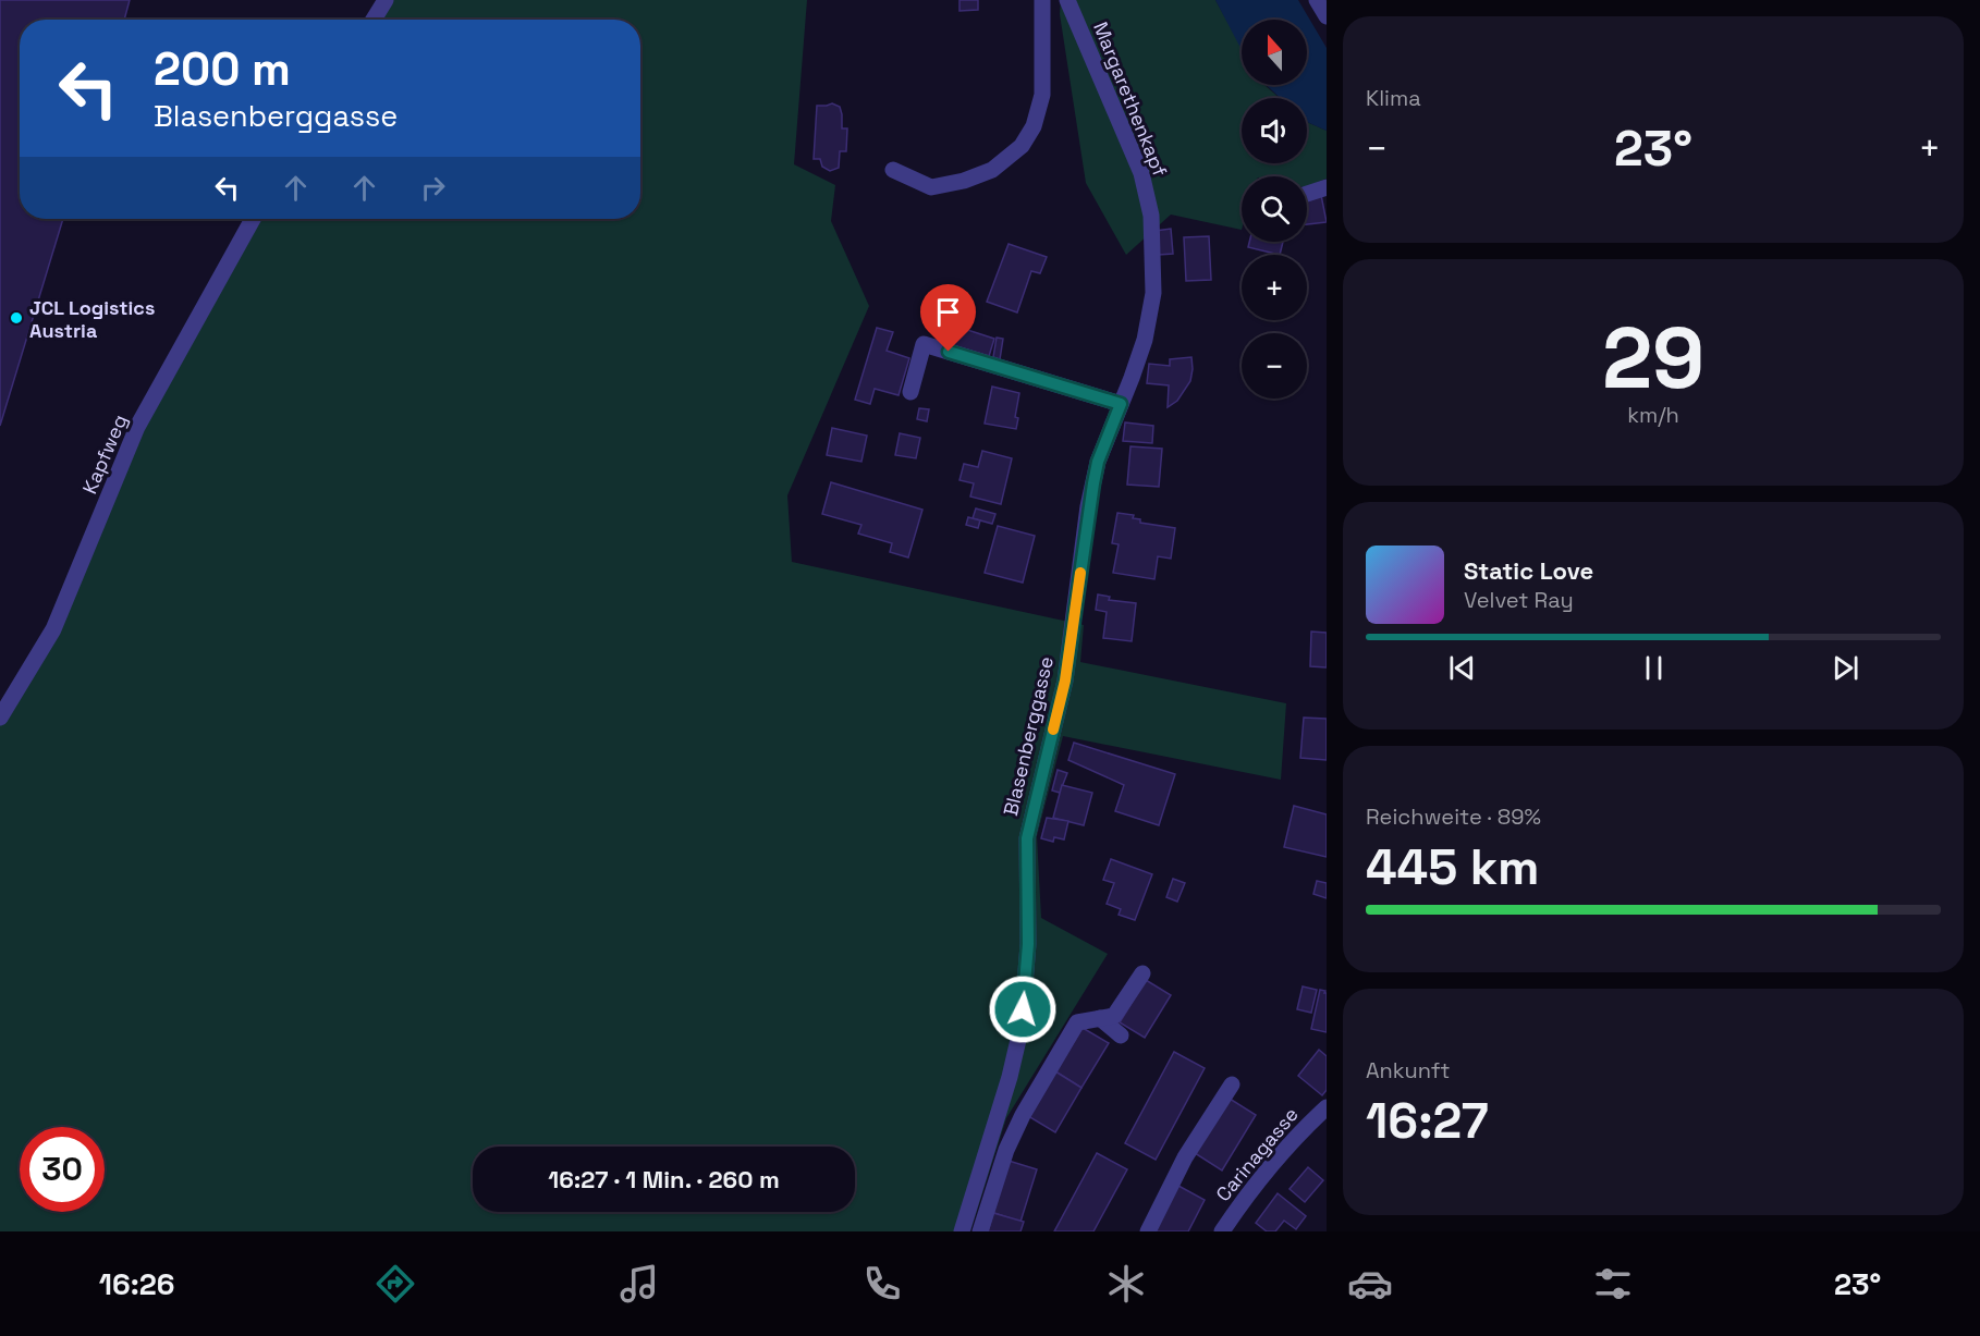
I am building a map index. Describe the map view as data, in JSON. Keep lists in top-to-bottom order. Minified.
{"streets":{"street":["Margarethenkapf","Kapfweg","Blasenberggasse","Carinagasse"]},"crossings":[["Margarethenkapf","Blasenberggasse"]],"places":["JCL Logistics Austria"],"north":"top","page":{"tile":["Klima",["29","km/h"],["Reichweite · 89%","445 km"],["Ankunft","16:27"]],"map_buttons":["+","−"],"turn":["200 m","Blasenberggasse"],"heat":["−","23°","+"],"song":["Static Love","Velvet Ray"],"limit":"30","trip":"16:27 · 1 Min. · 260 m","tabs":["16:26","23°"]}}
